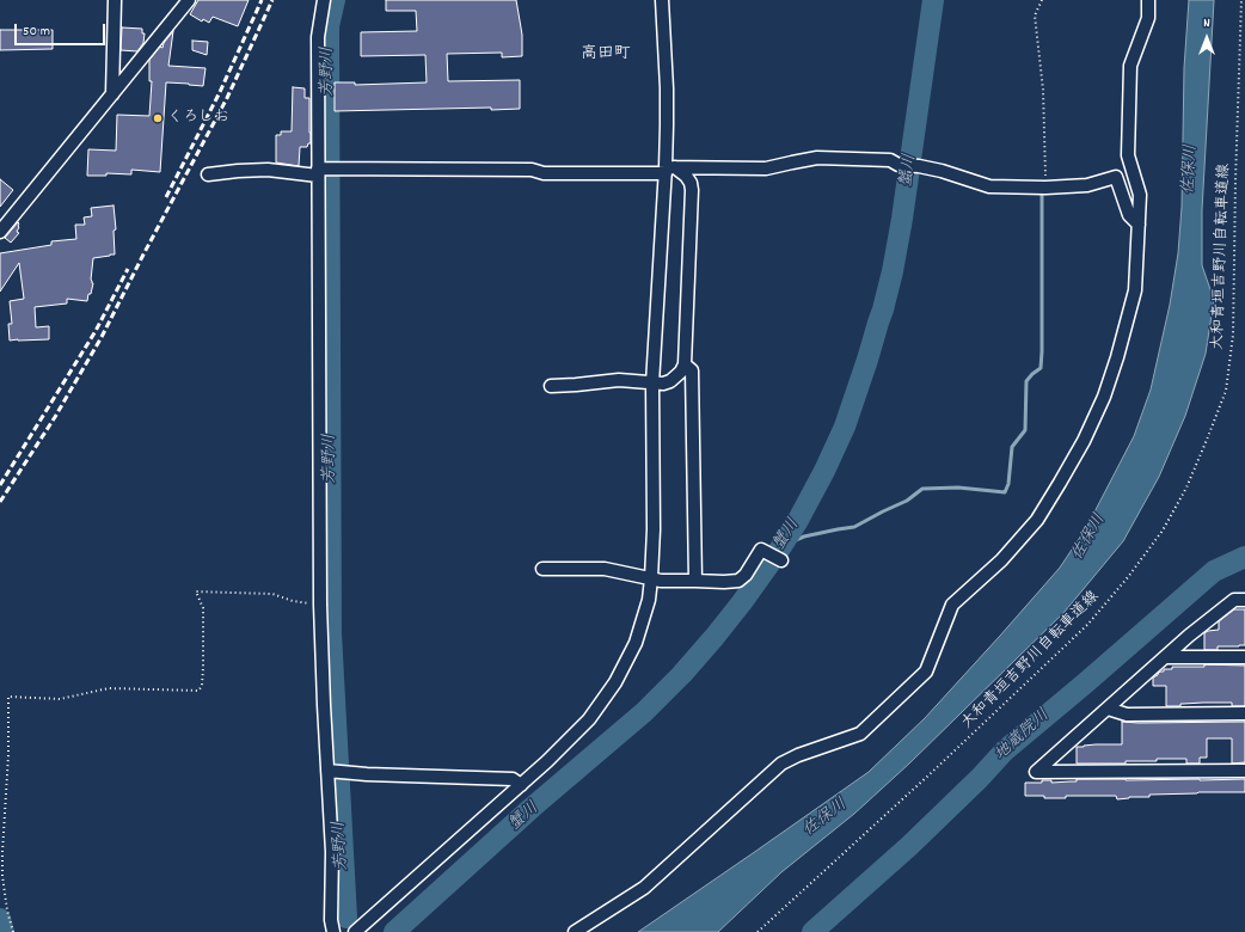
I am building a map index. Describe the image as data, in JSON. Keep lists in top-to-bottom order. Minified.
{"streets":{"path":["大和青垣吉野川自転車道線"]},"districts":["高田町"],"water":["芳野川","佐保川","蟹川","地蔵院川"],"places":["くろしお"],"scale_bar":"50 m","north":"top"}
